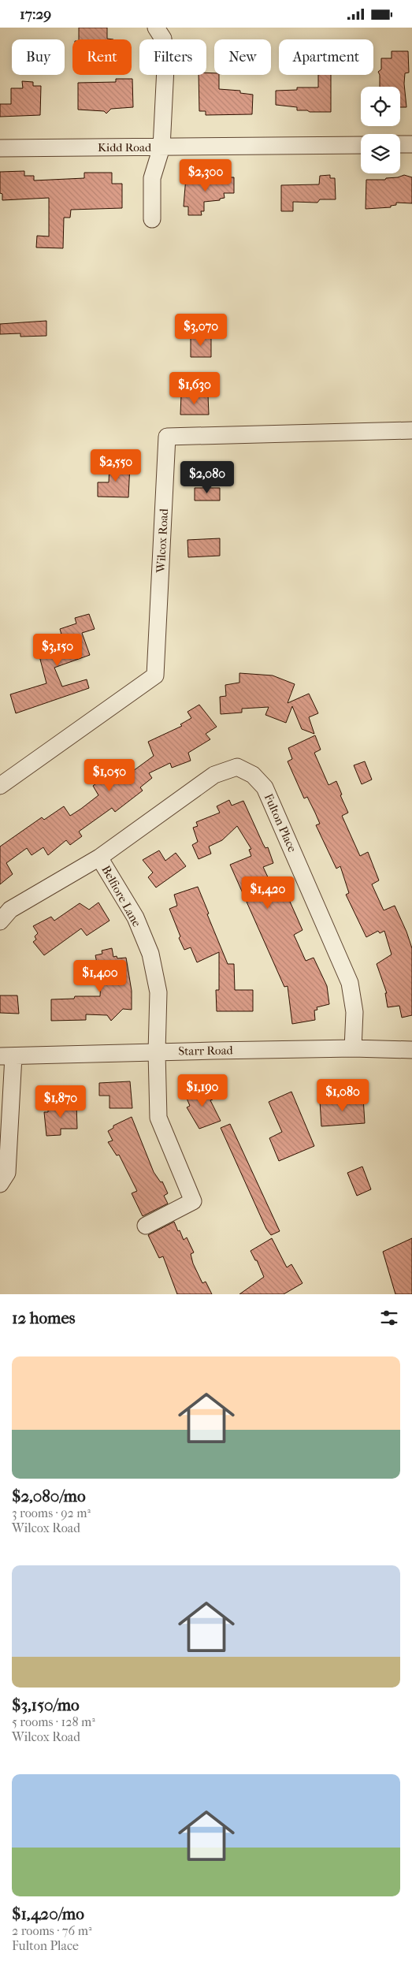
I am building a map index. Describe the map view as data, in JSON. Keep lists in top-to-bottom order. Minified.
{"streets":{"street":["Kidd Road","Wilcox Road","Fulton Place","Belfiore Lane","Starr Road"]},"crossings":[["Fulton Place","Belfiore Lane"],["Fulton Place","Starr Road"],["Belfiore Lane","Starr Road"]],"page":{"status":"17:29","chip":["Buy","Rent","Filters","New","Apartment"],"price":["$2,300","$3,070","$1,630","$2,550","$2,080","$3,150","$1,050","$1,420","$1,400","$1,190","$1,080","$1,870"],"heading":"12 homes","list":[{"name":"$2,080/mo","note":"3 rooms · 92 m² · Wilcox Road"},{"name":"$3,150/mo","note":"5 rooms · 128 m² · Wilcox Road"},{"name":"$1,420/mo","note":"2 rooms · 76 m² · Fulton Place"}]}}
